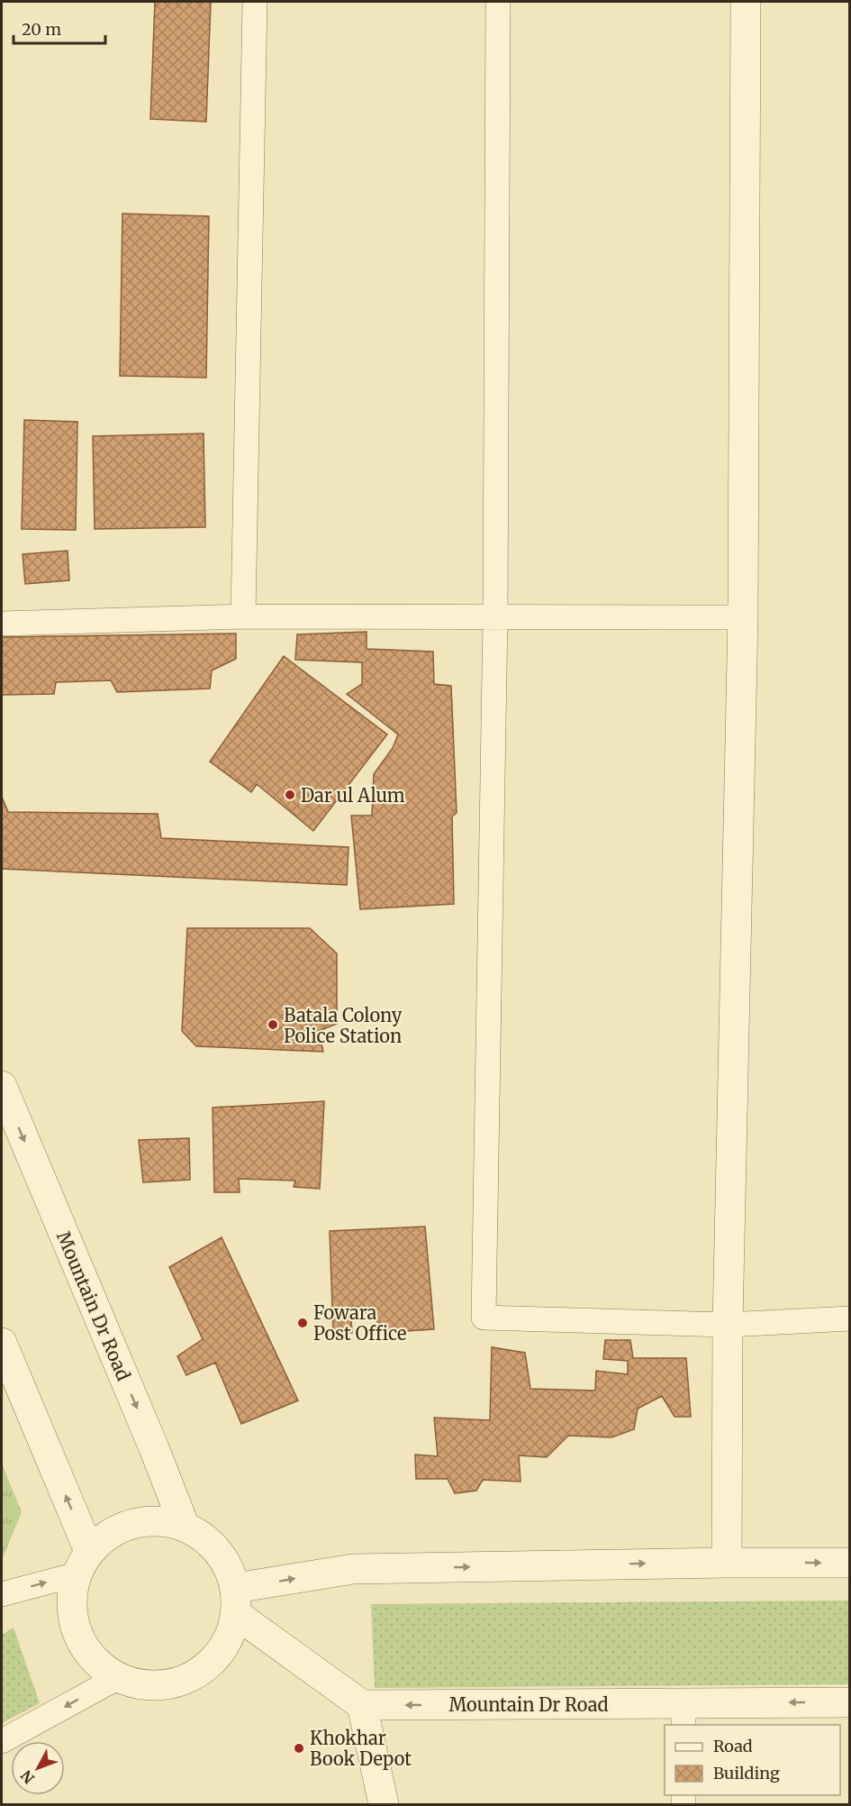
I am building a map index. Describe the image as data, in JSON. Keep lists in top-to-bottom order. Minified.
{"streets":{"street":["Mountain Dr Road"]},"places":["Dar ul Alum","Batala Colony Police Station","Fowara Post Office","Khokhar Book Depot"],"legend":["Road","Building"],"scale_bar":"20 m","north":"bottom left"}
